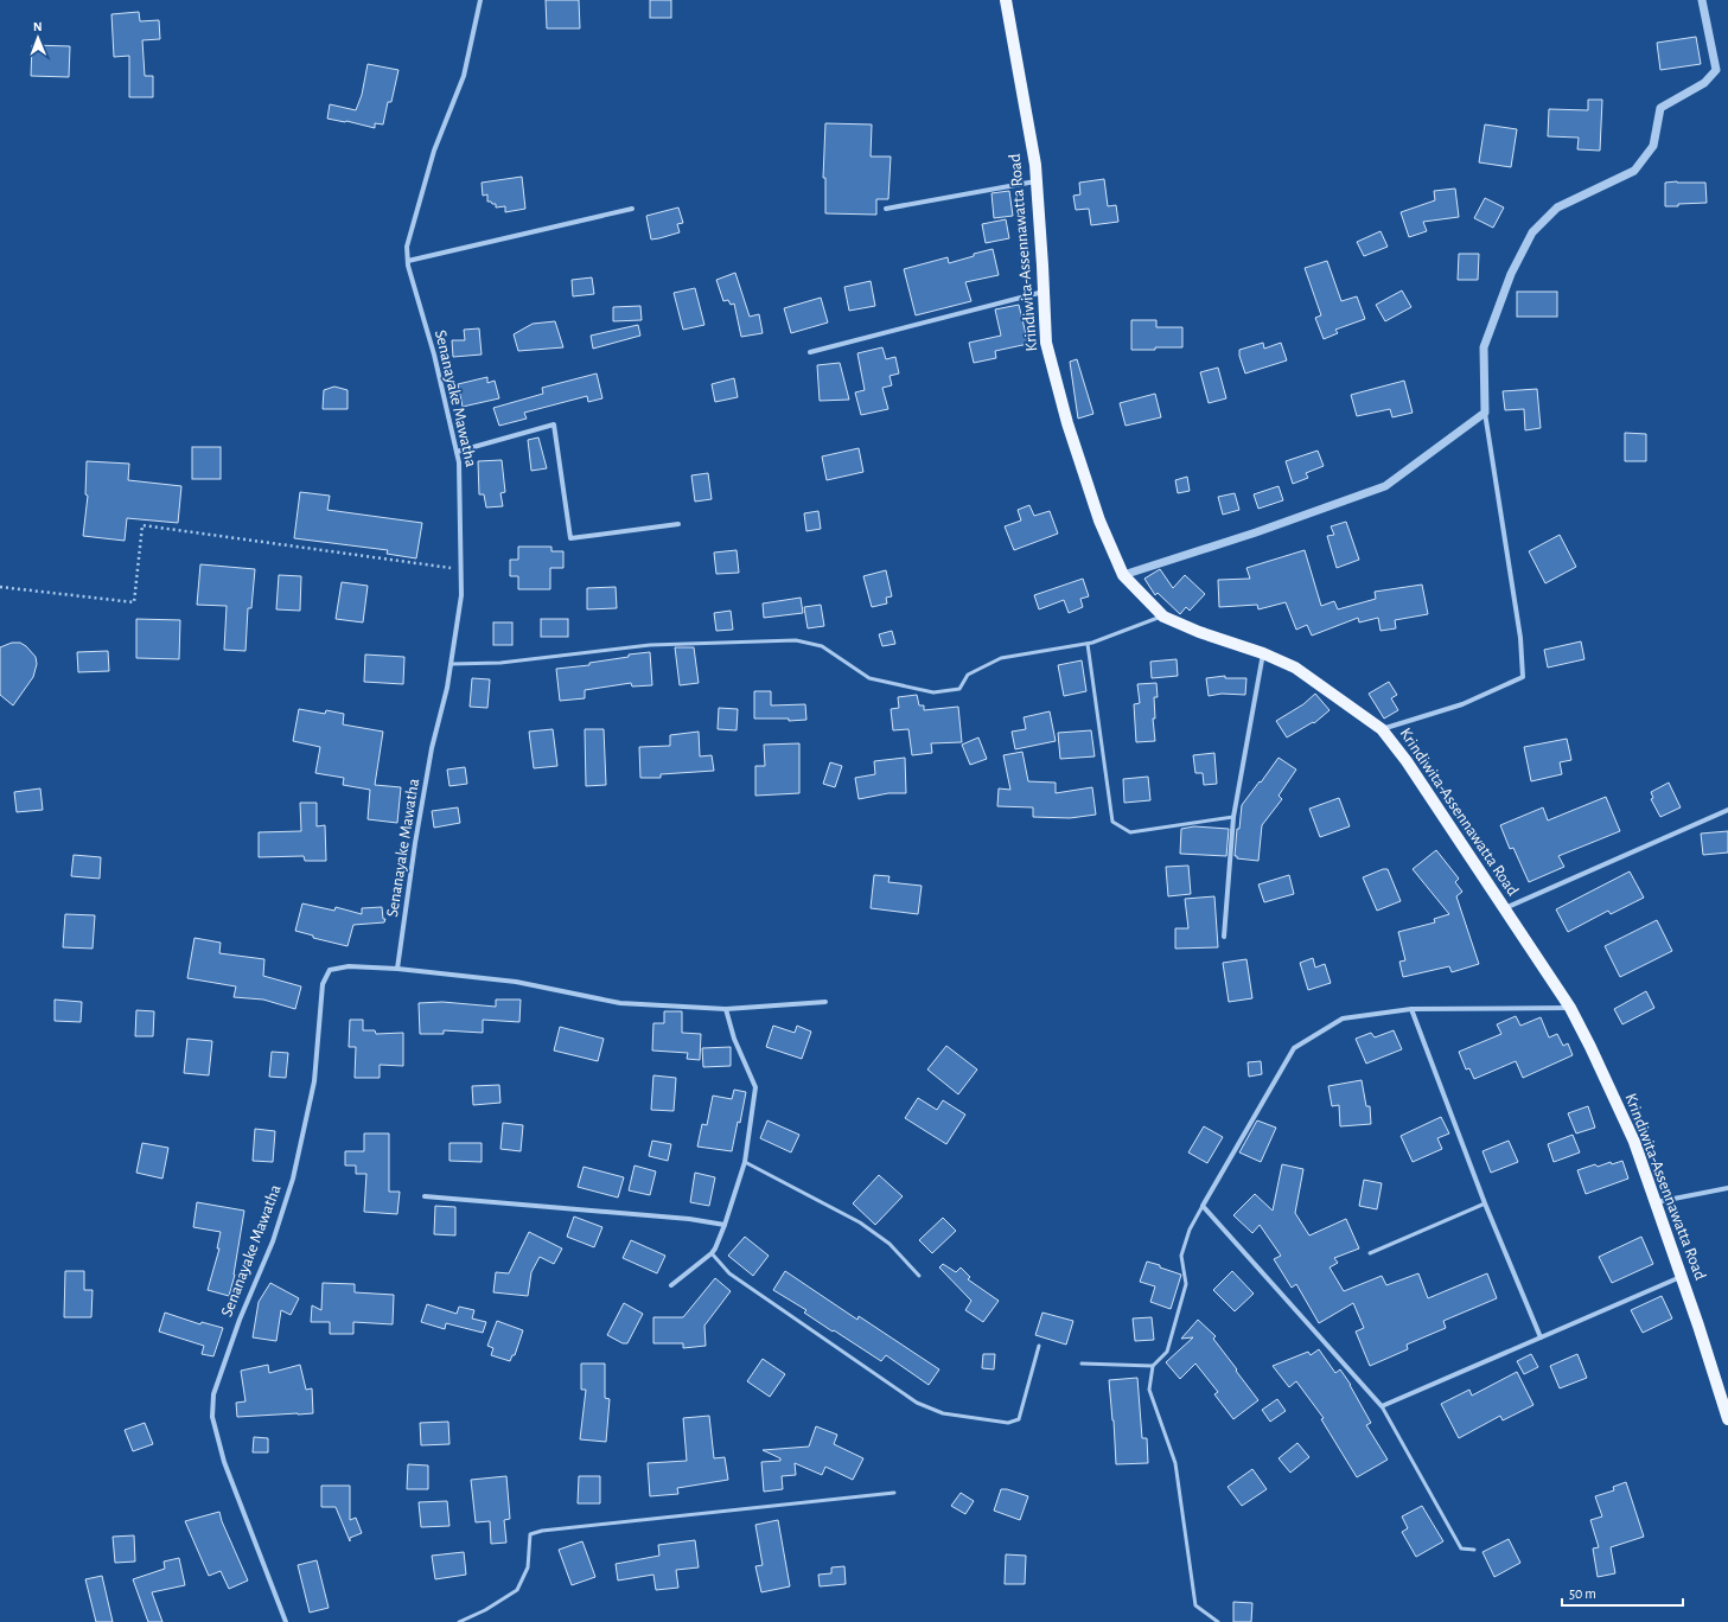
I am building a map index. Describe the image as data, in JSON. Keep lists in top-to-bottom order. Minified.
{"streets":{"main road":["Krindiwita-Assennawatta Road"],"street":["Senanayake Mawatha"]},"scale_bar":"50 m","north":"top"}
